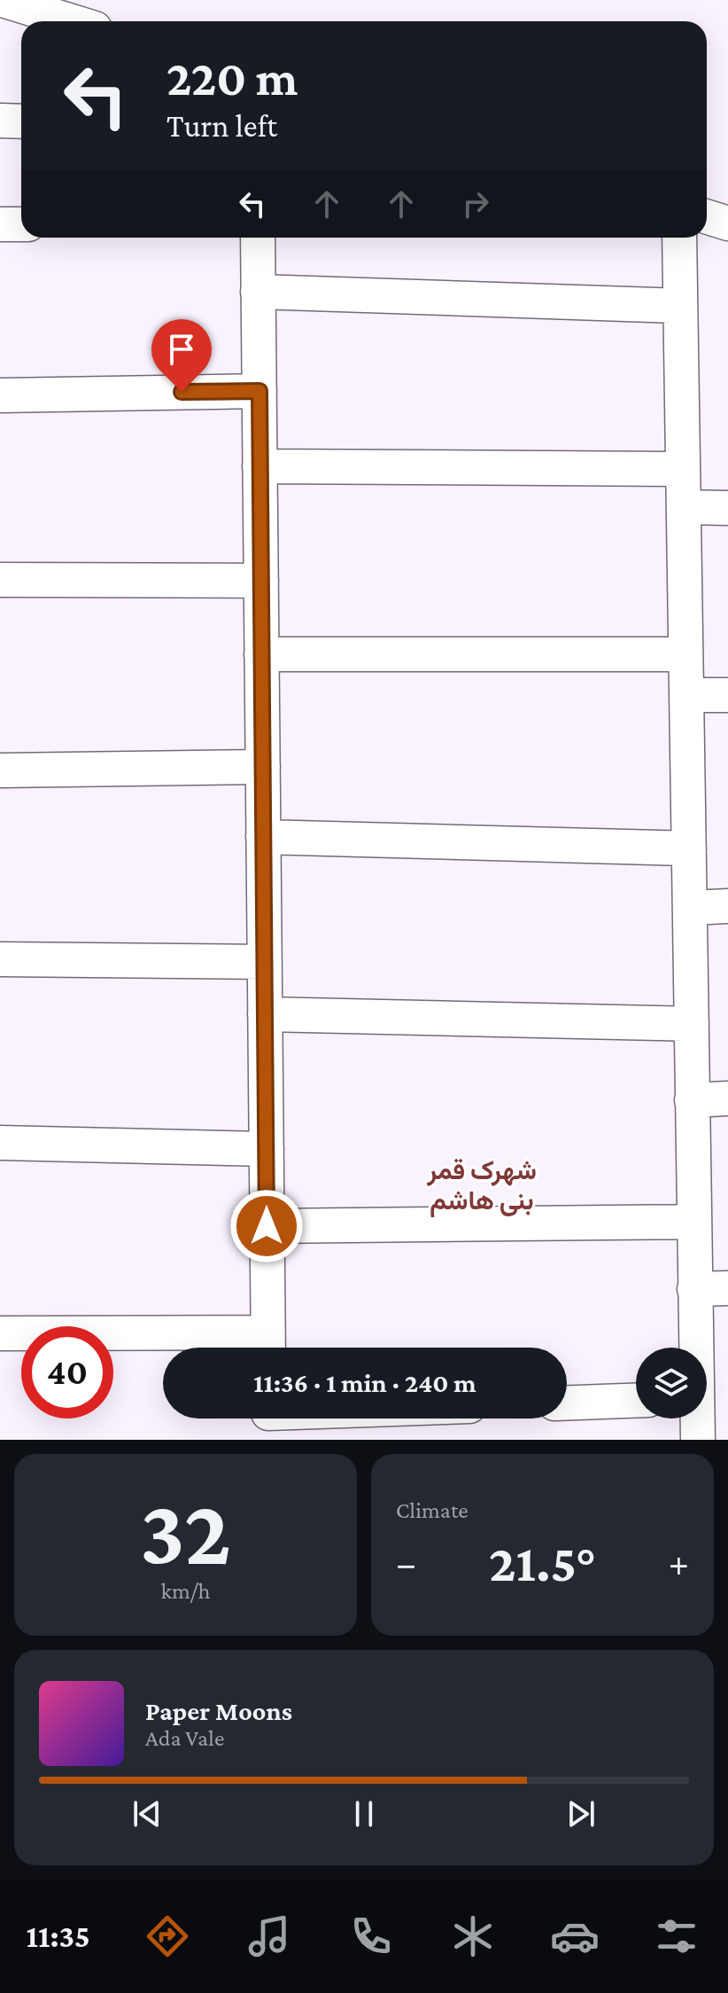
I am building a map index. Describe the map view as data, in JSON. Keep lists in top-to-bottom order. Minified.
{"districts":["شهرک قمر بنی هاشم"],"page":{"turn":["220 m","Turn left"],"limit":"40","trip":"11:36 · 1 min · 240 m","tile":[["32","km/h"],"Climate"],"heat":["−","21.5°","+"],"song":["Paper Moons","Ada Vale"],"tabs":"11:35"}}
